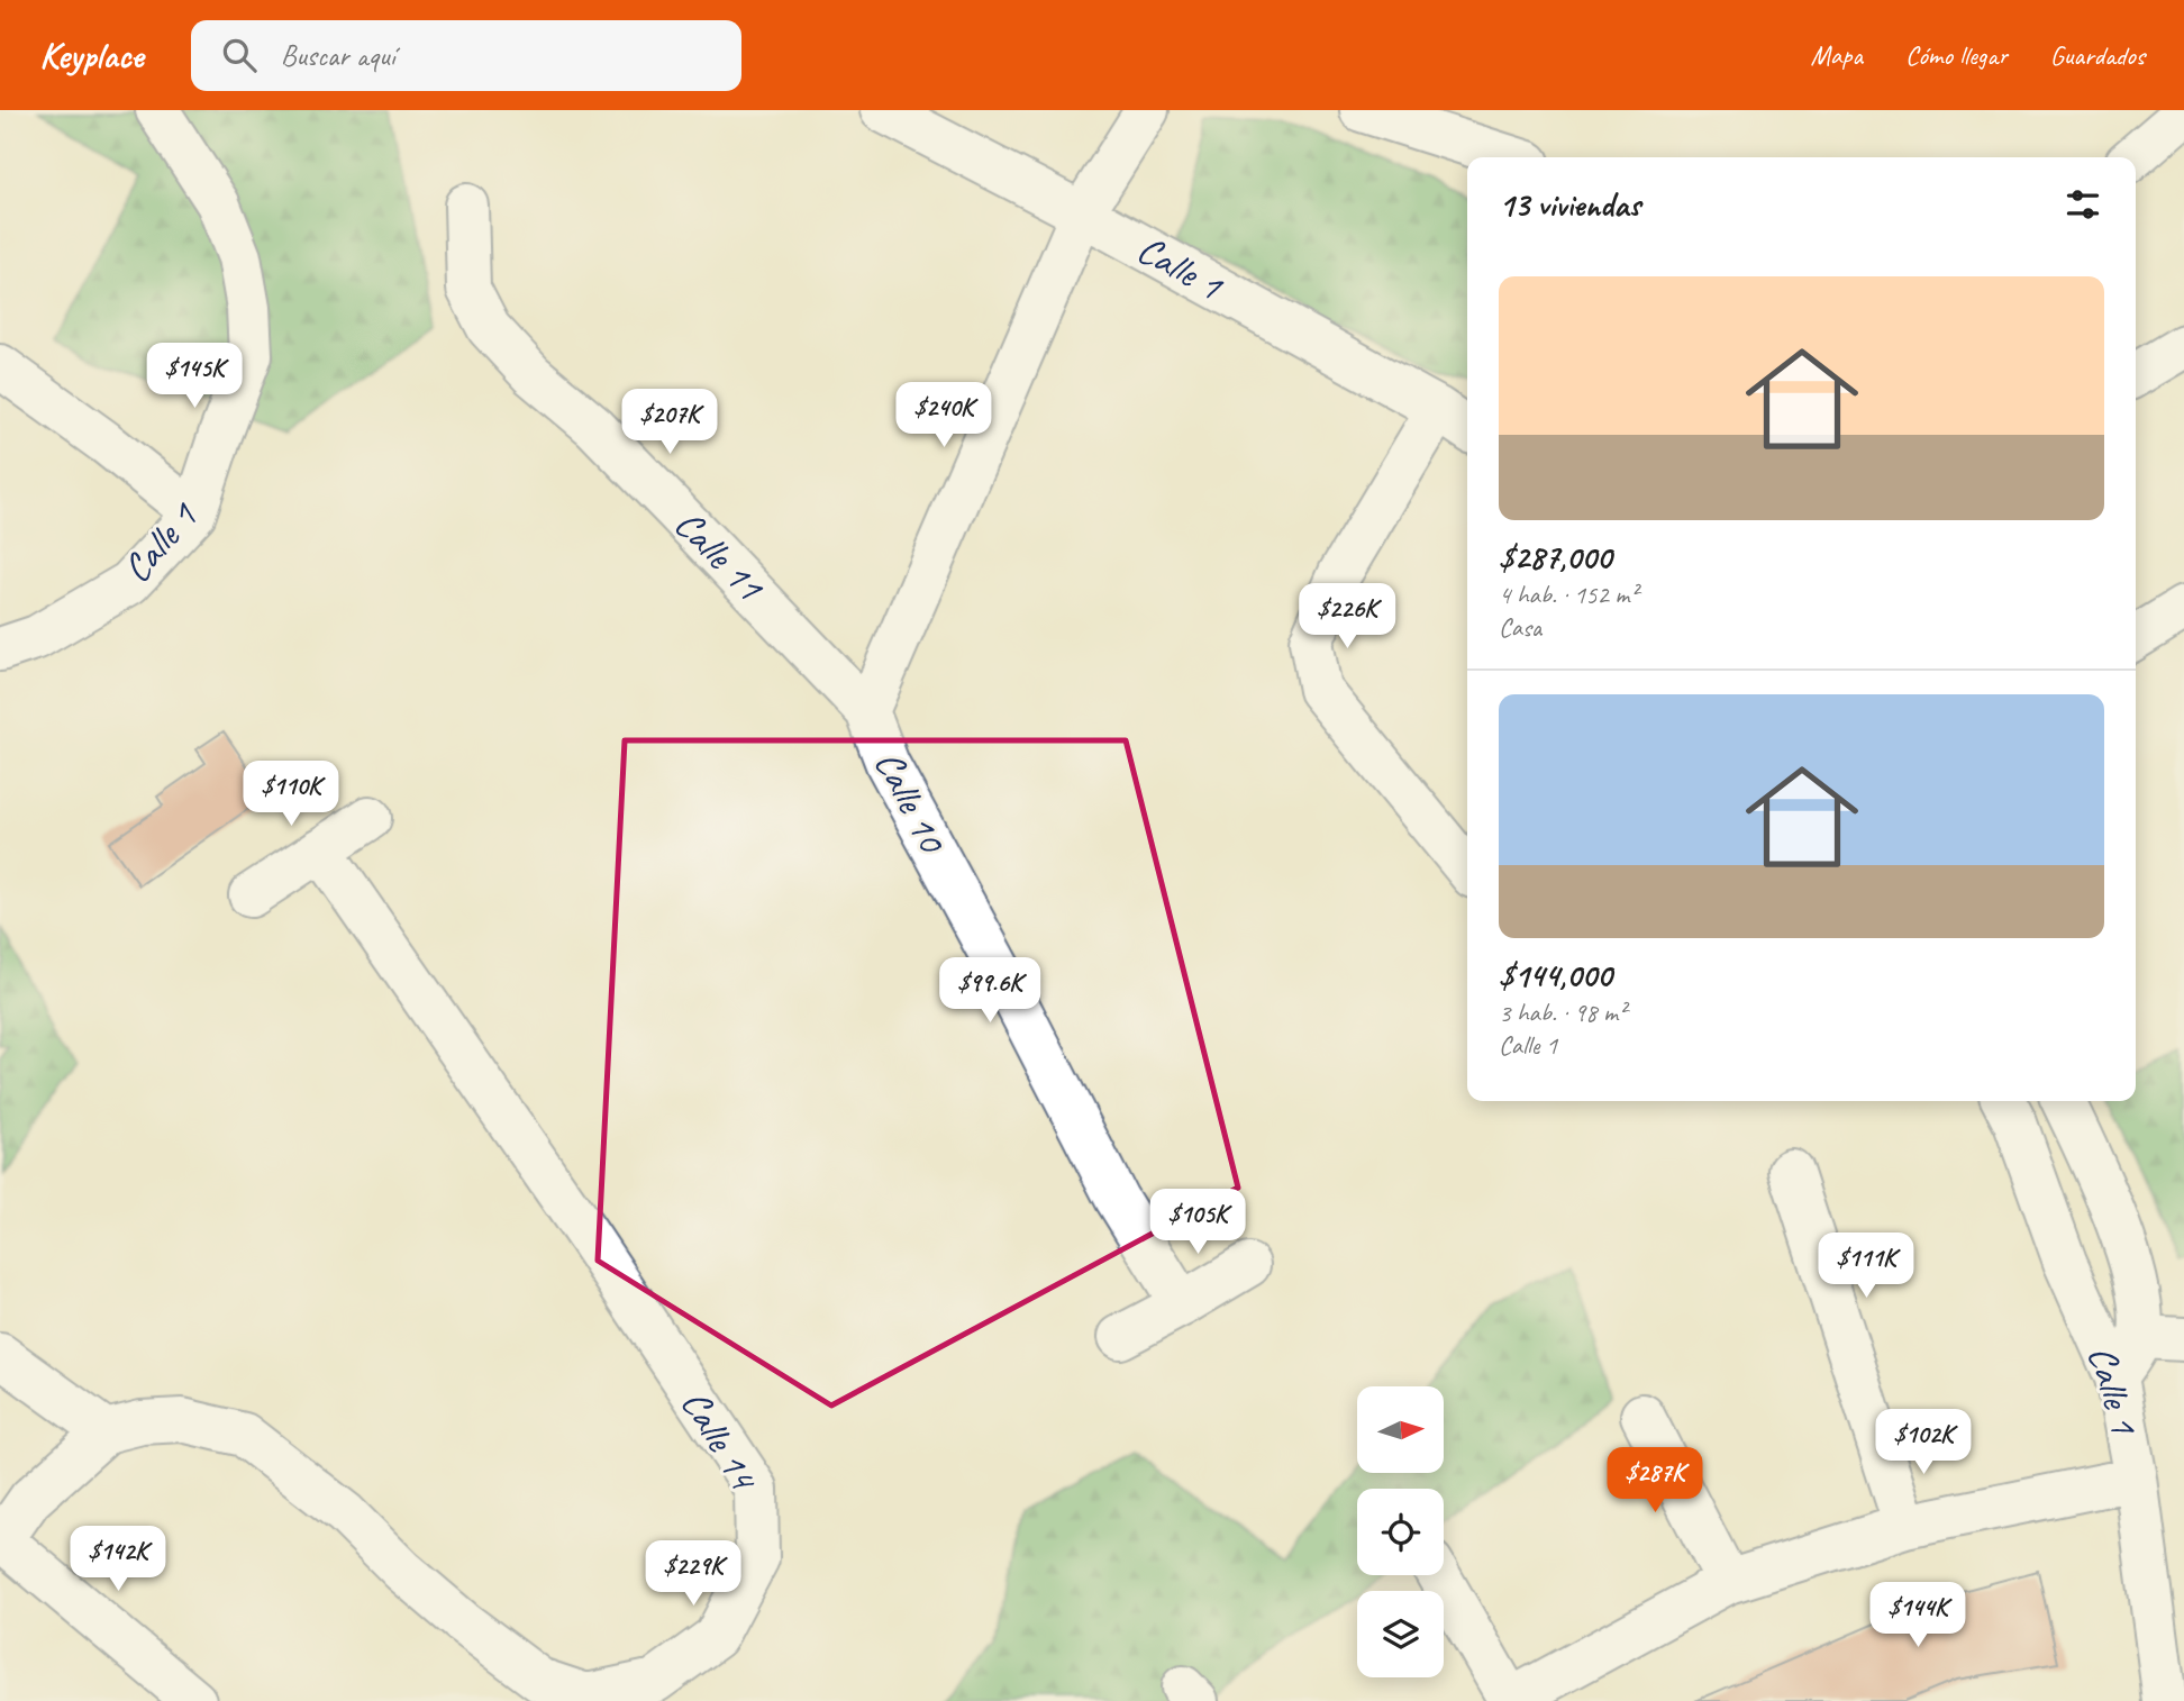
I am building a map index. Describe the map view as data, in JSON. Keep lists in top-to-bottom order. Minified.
{"streets":{"street":["Calle 1","Calle 11","Calle 10","Calle 14"]},"crossings":[["Calle 1","Calle 10"],["Calle 11","Calle 10"]],"north":"right","page":{"header":"Keyplace","search":"Buscar aquí","nav":["Mapa","Cómo llegar","Guardados"],"heading":"13 viviendas","list":[{"name":"$287,000","note":"4 hab. · 152 m² · Casa"},{"name":"$144,000","note":"3 hab. · 98 m² · Calle 1"}],"price":["$145K","$240K","$207K","$226K","$110K","$99.6K","$105K","$111K","$102K","$287K","$142K","$229K","$144K"]}}
